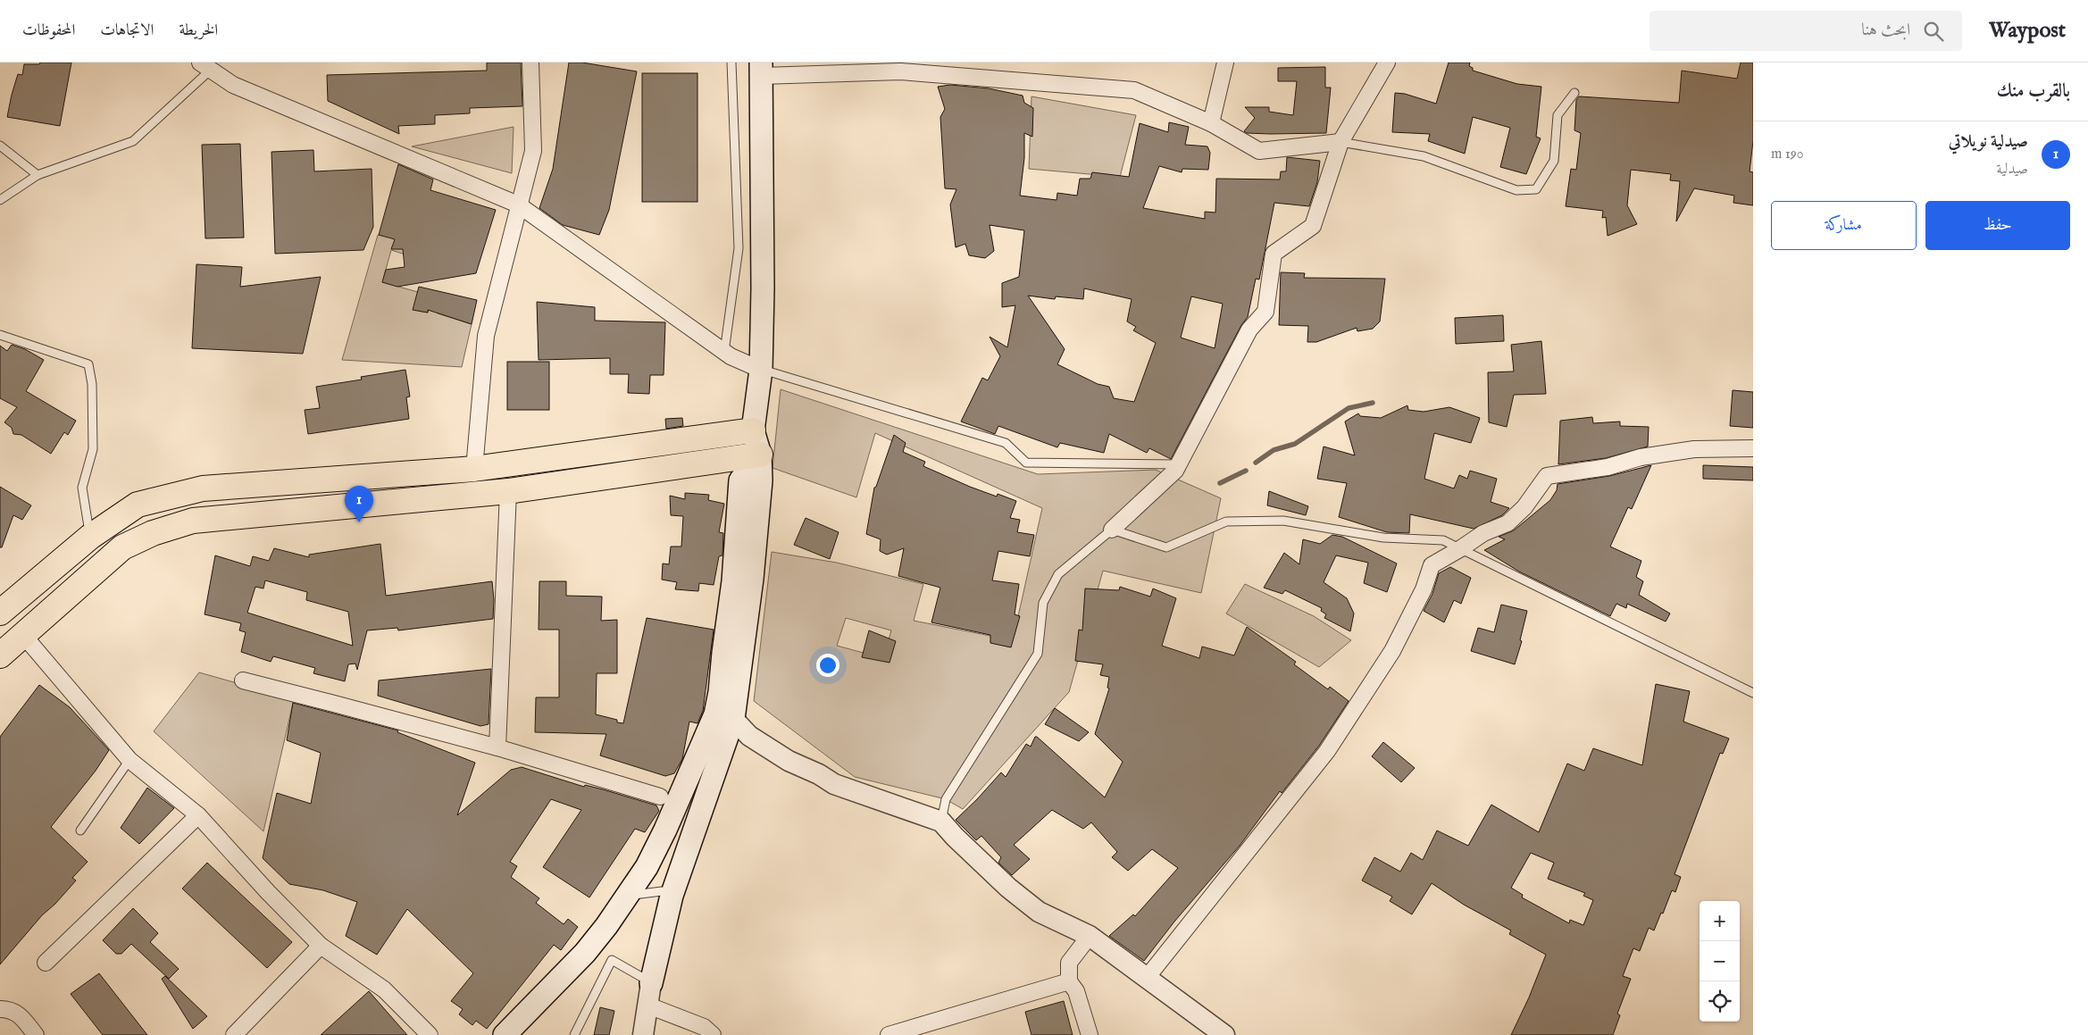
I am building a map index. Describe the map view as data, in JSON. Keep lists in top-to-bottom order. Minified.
{"page":{"header":"Waypost","search":"ابحث هنا","nav":["الخريطة","الاتجاهات","المحفوظات"],"heading":"بالقرب منك","list":[{"mark":"1","name":"صيدلية نويلاتي","note":"صيدلية","value":"190 m"}],"buttons":["حفظ","مشاركة"],"pins":"1","map_buttons":["+","−"]}}
